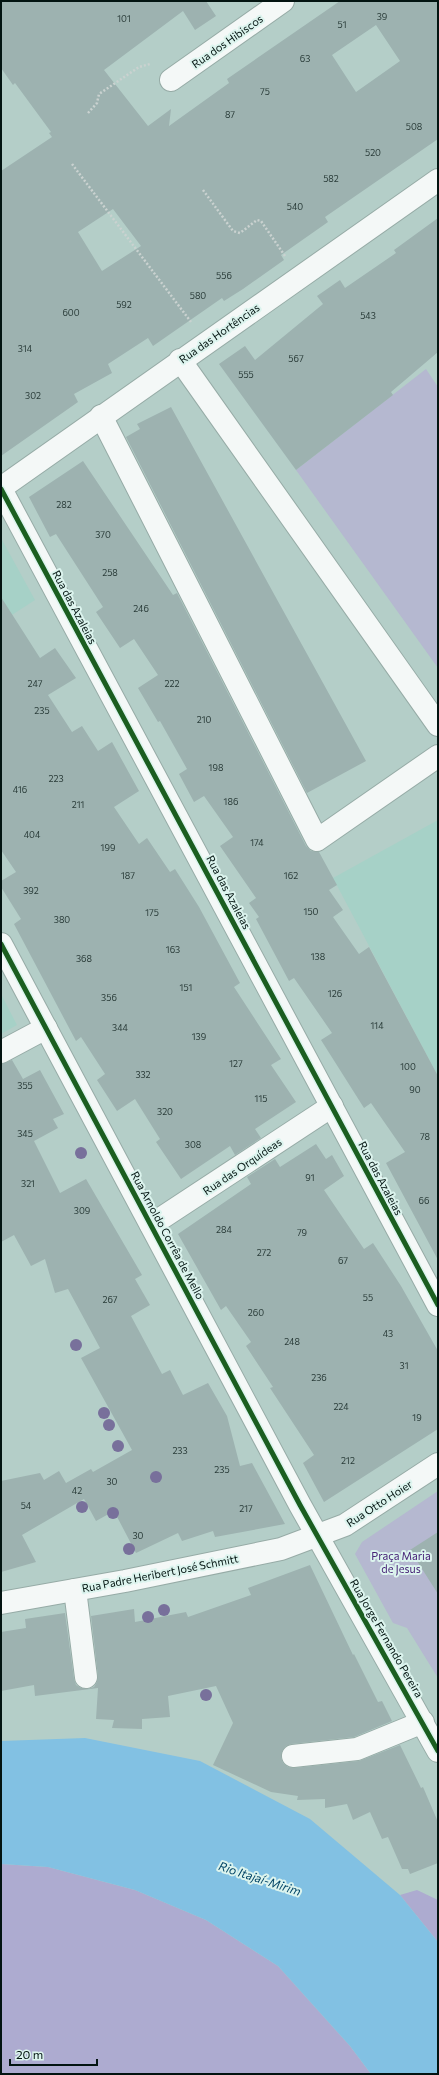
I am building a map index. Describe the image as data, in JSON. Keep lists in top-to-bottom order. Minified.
{"streets":{"street":["Rua dos Hibiscos","Rua das Hortências","Rua das Azaleias","Rua das Orquídeas","Rua Arnoldo Corrêa de Mello","Rua Otto Hoier","Rua Padre Heribert José Schmitt","Rua Jorge Fernando Pereira"]},"crossings":[["Rua das Hortências","Rua das Azaleias"],["Rua das Azaleias","Rua das Orquídeas"],["Rua das Orquídeas","Rua Arnoldo Corrêa de Mello"],["Rua Arnoldo Corrêa de Mello","Rua Otto Hoier"],["Rua Arnoldo Corrêa de Mello","Rua Padre Heribert José Schmitt"],["Rua Arnoldo Corrêa de Mello","Rua Jorge Fernando Pereira"],["Rua Otto Hoier","Rua Padre Heribert José Schmitt"],["Rua Otto Hoier","Rua Jorge Fernando Pereira"],["Rua Padre Heribert José Schmitt","Rua Jorge Fernando Pereira"]],"water":["Rio Itajaí-Mirim"],"parks":["Praça Maria de Jesus"],"house_numbers":["39","101","51","63","75","87","508","520","582","540","556","580","592","600","543","314","567","555","302","282","370","258","246","247","222","235","210","198","223","416","186","211","404","174","199","187","162","392","150","175","380","163","138","368","151","126","356","114","344","139","127","100","332","355","90","115","320","345","78","308","91","321","66","309","284","79","272","67","55","267","260","43","248","31","236","224","19","233","212","235","30","42","54","217","30"],"scale_bar":"20 m"}
